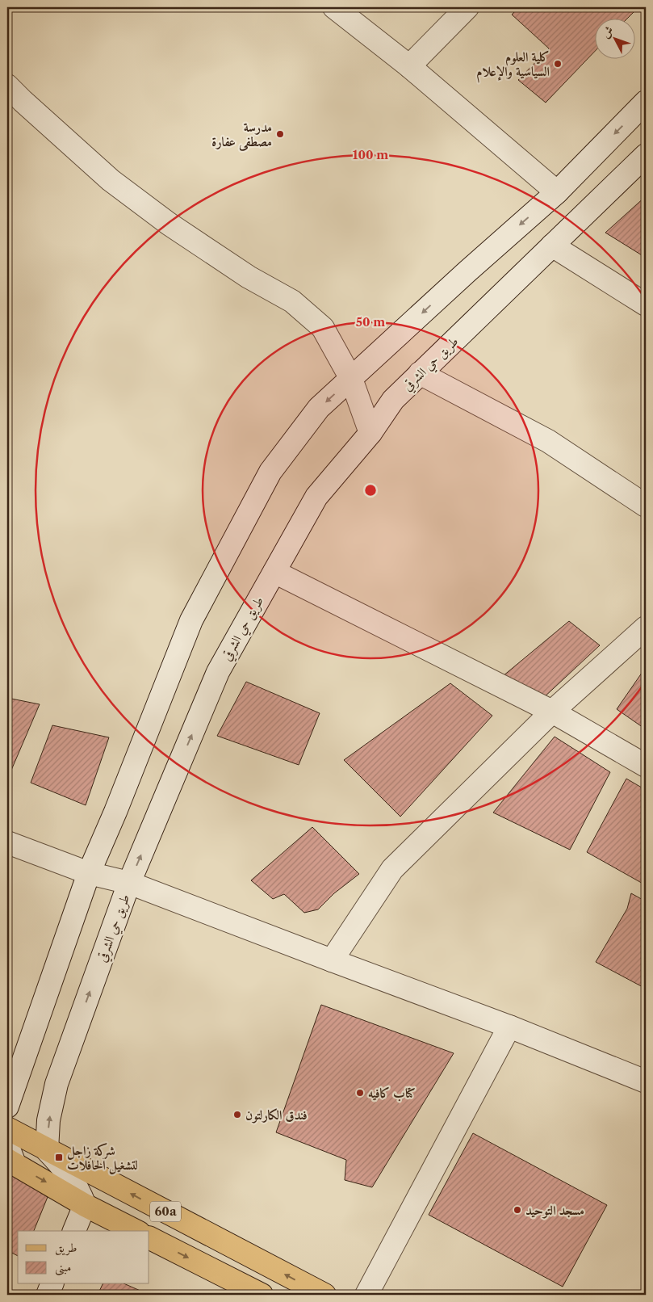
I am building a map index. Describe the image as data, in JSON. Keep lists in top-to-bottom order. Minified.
{"streets":{"main road":["60a"],"street":["طريق حي الشرقي"]},"crossings":[["طريق حي الشرقي","60a"]],"places":{"other":["كلية العلوم السياسية والإعلام","مدرسة مصطفى عفارة","كتاب كافيه","فندق الكارلتون","مسجد التوحيد"],"transit":["شركة زاجل لتشغيل الحافلات"]},"legend":["طريق","مبنى"],"north":"top left","rings":["100 m","50 m"]}
